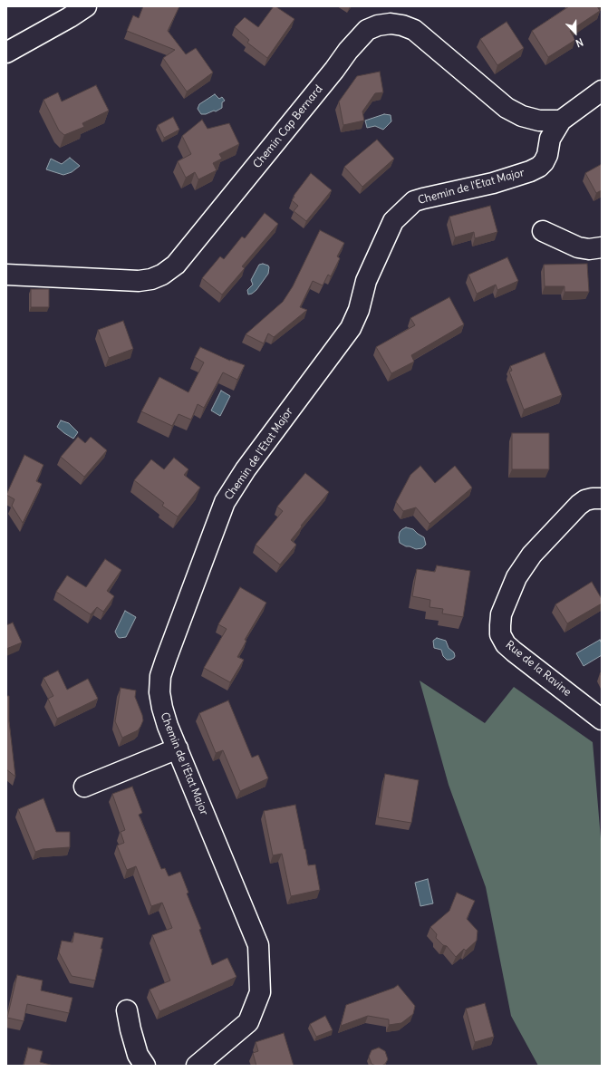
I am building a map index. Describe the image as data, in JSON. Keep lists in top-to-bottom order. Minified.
{"streets":{"street":["Chemin Cap Bernard","Chemin de l'Etat Major","Rue de la Ravine"]},"crossings":[["Chemin Cap Bernard","Chemin de l'Etat Major"]],"north":"bottom"}
